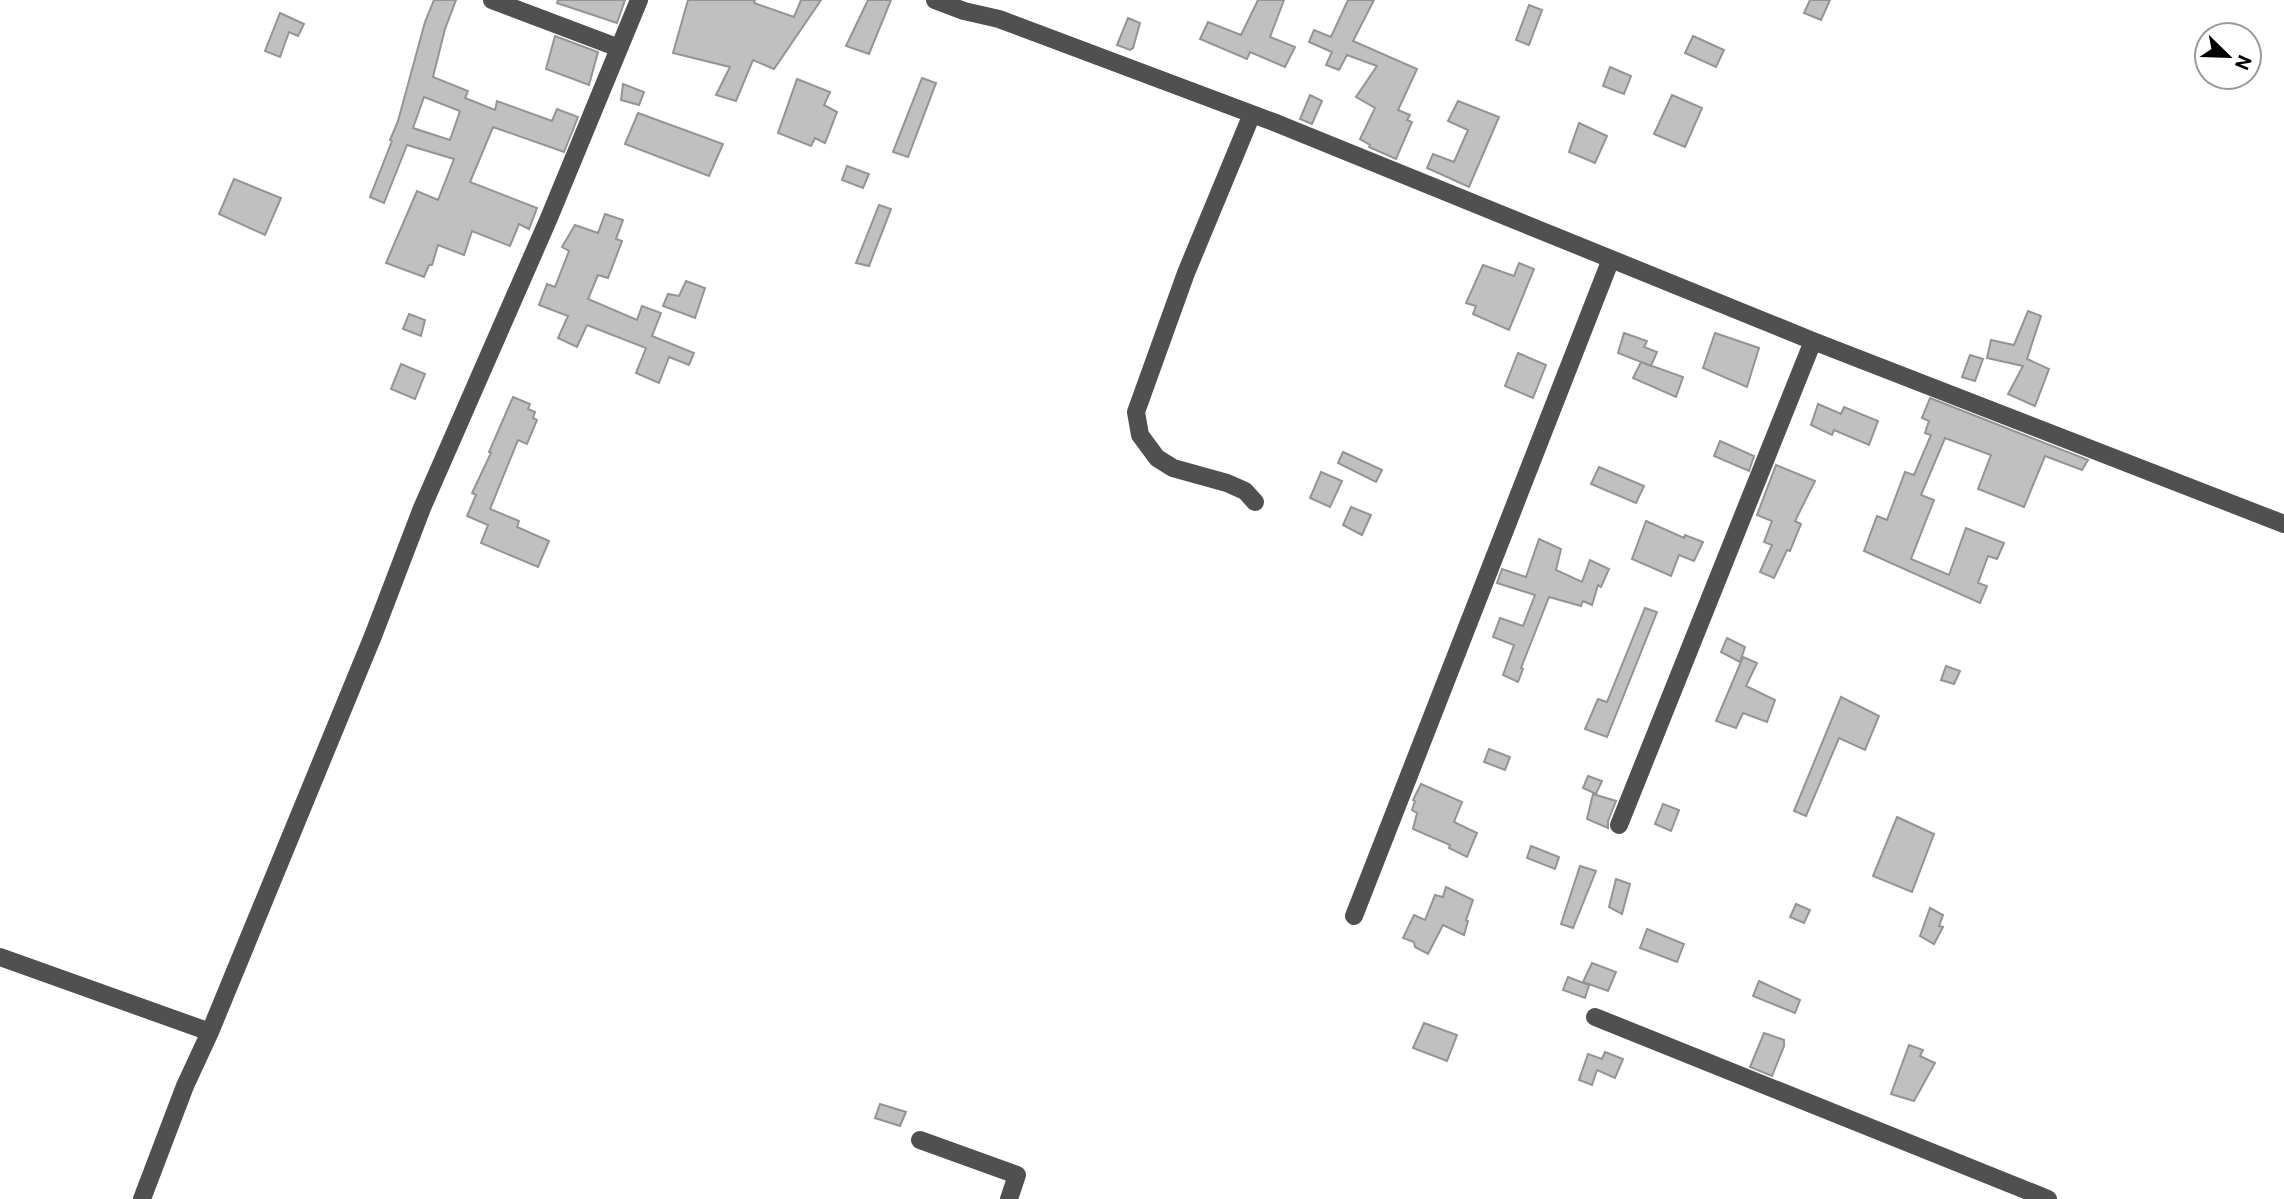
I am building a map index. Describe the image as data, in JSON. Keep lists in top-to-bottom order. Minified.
{"north":"bottom right"}
